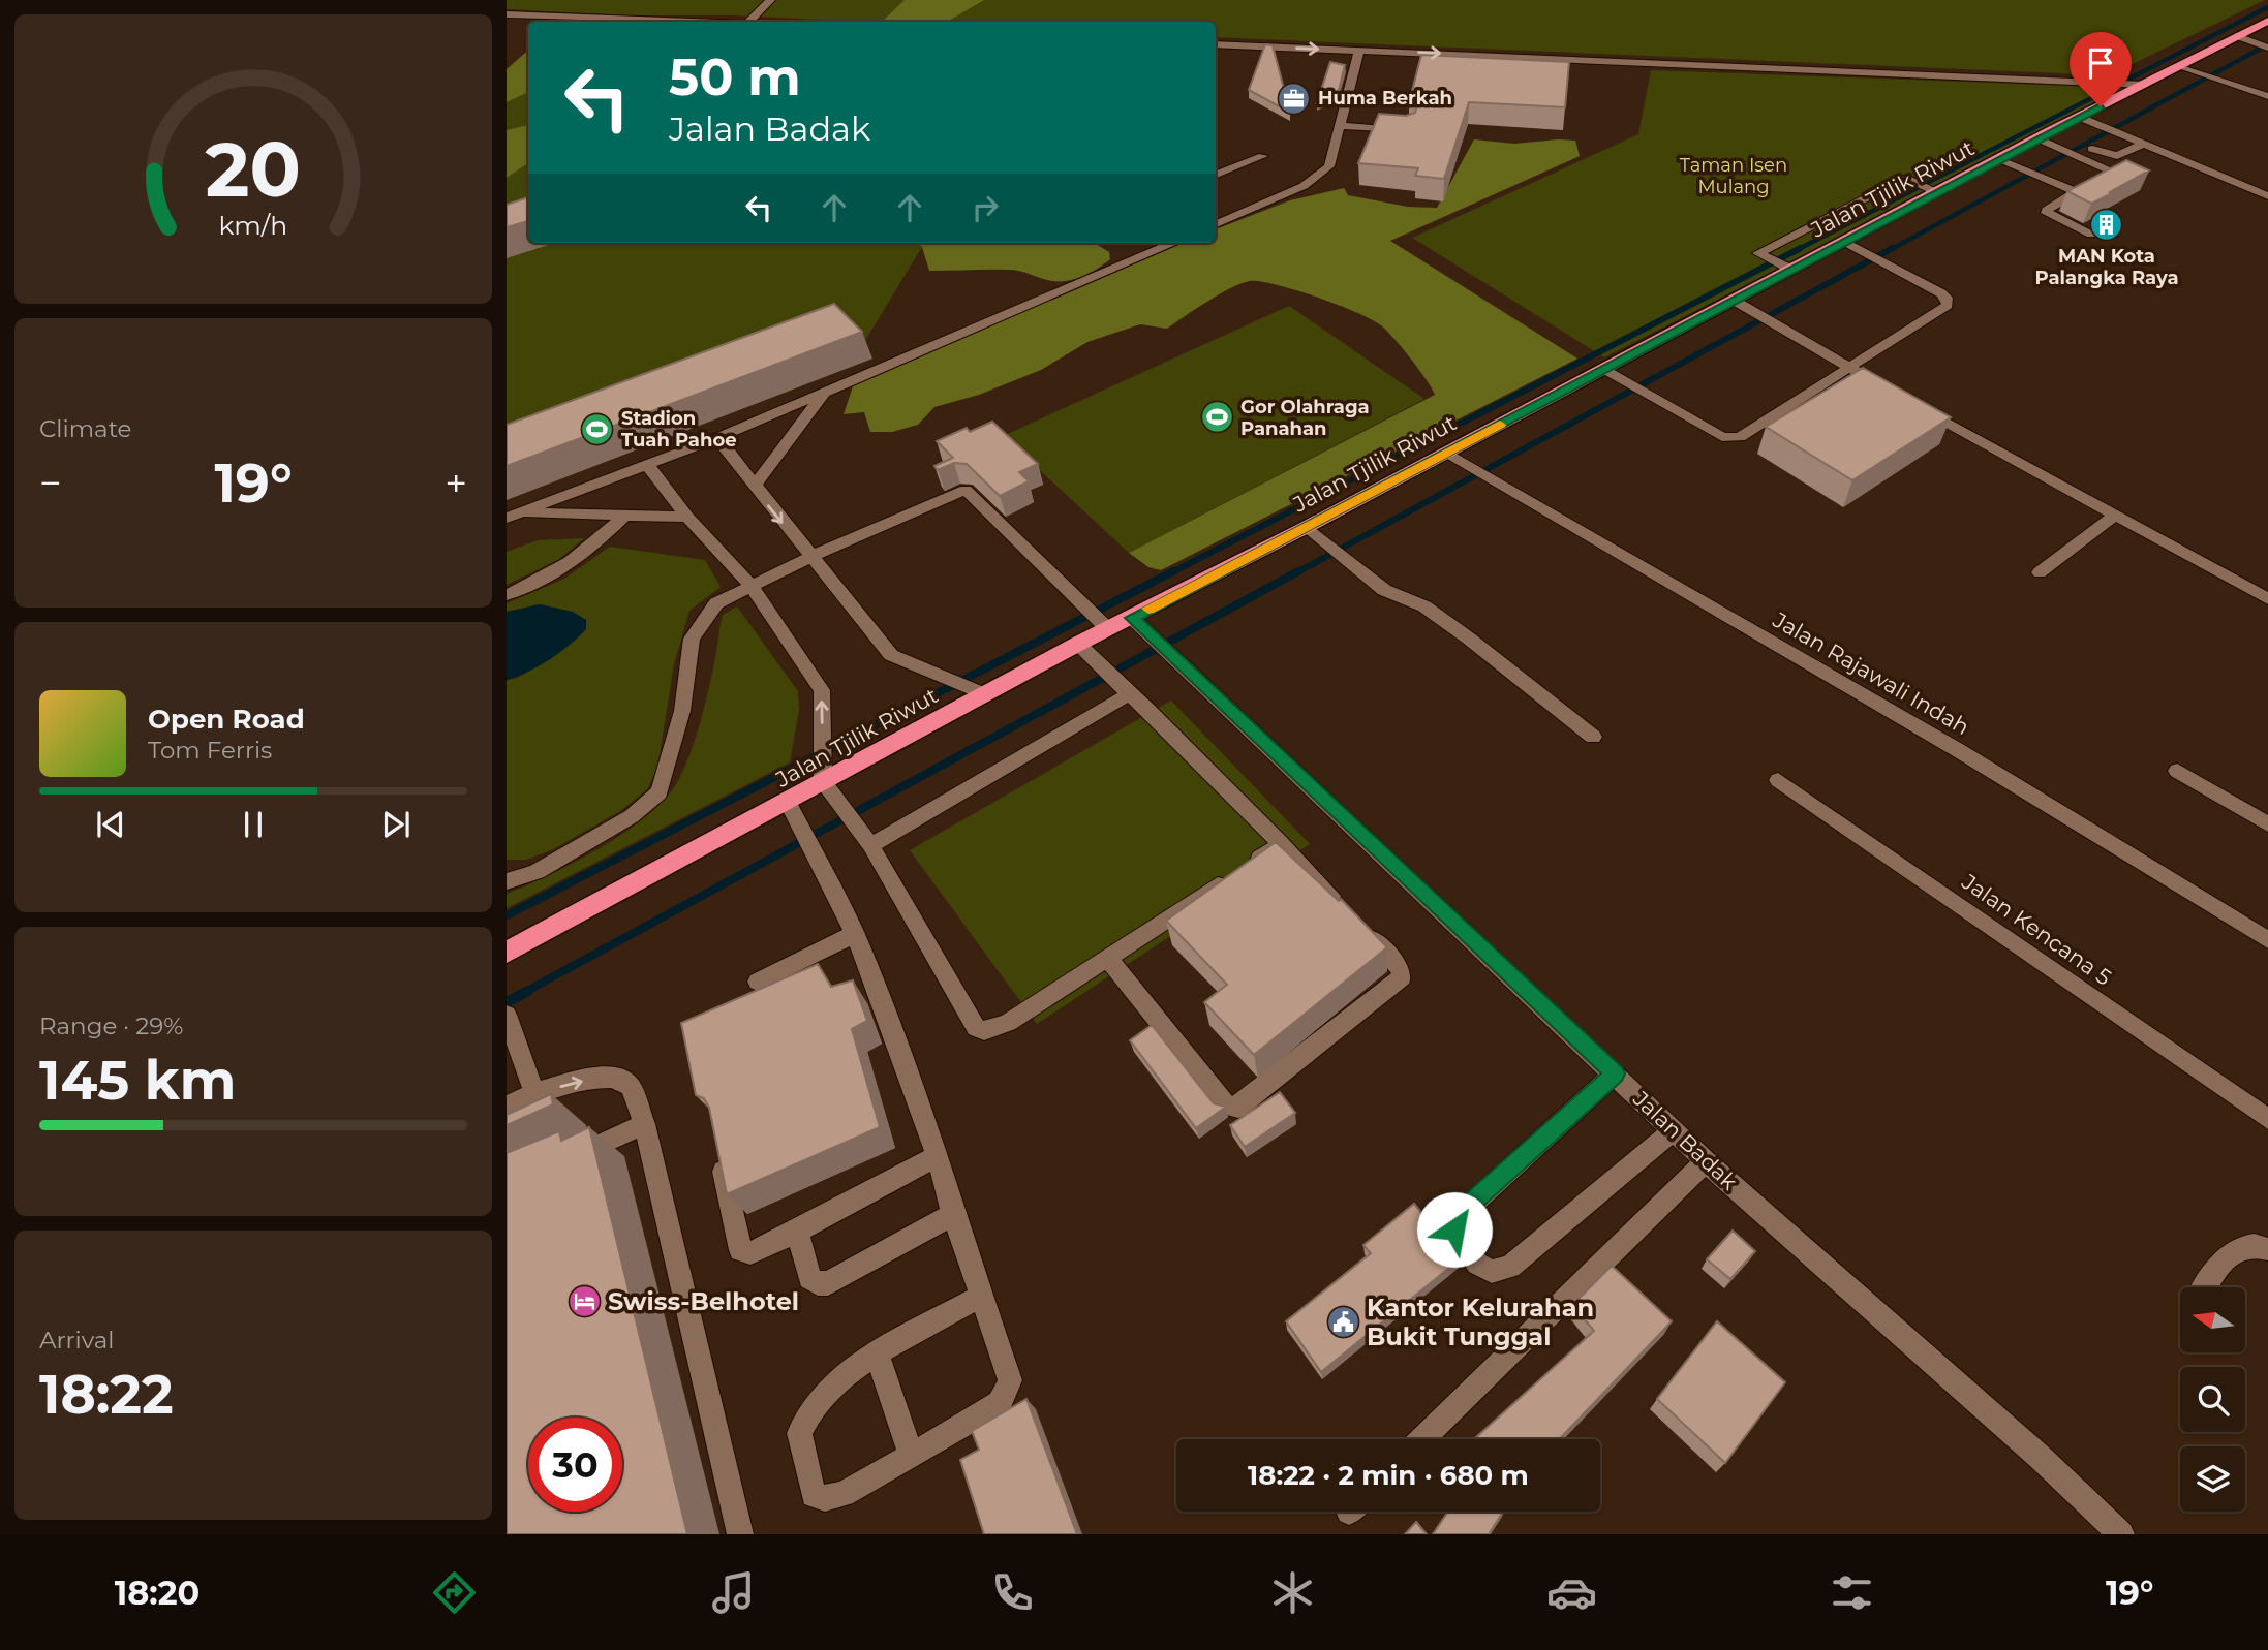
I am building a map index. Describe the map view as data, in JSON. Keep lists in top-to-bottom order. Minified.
{"streets":{"highway":["Jalan Tjilik Riwut"],"street":["Jalan Rajawali Indah","Jalan Kencana 5","Jalan Badak"]},"crossings":[["Jalan Tjilik Riwut","Jalan Rajawali Indah"],["Jalan Tjilik Riwut","Jalan Badak"]],"parks":["Taman Isen Mulang"],"places":{"office":["Huma Berkah"],"building":["MAN Kota Palangka Raya"],"sports":["Gor Olahraga Panahan","Stadion Tuah Pahoe"],"hotel":["Swiss-Belhotel"],"public building":["Kantor Kelurahan Bukit Tunggal"]},"north":"left","page":{"turn":["50 m","Jalan Badak"],"tile":["Climate",["Range · 29%","145 km"],["Arrival","18:22"]],"heat":["−","19°","+"],"song":["Open Road","Tom Ferris"],"limit":"30","trip":"18:22 · 2 min · 680 m","tabs":["18:20","19°"],"gauge":["20","km/h"]}}
